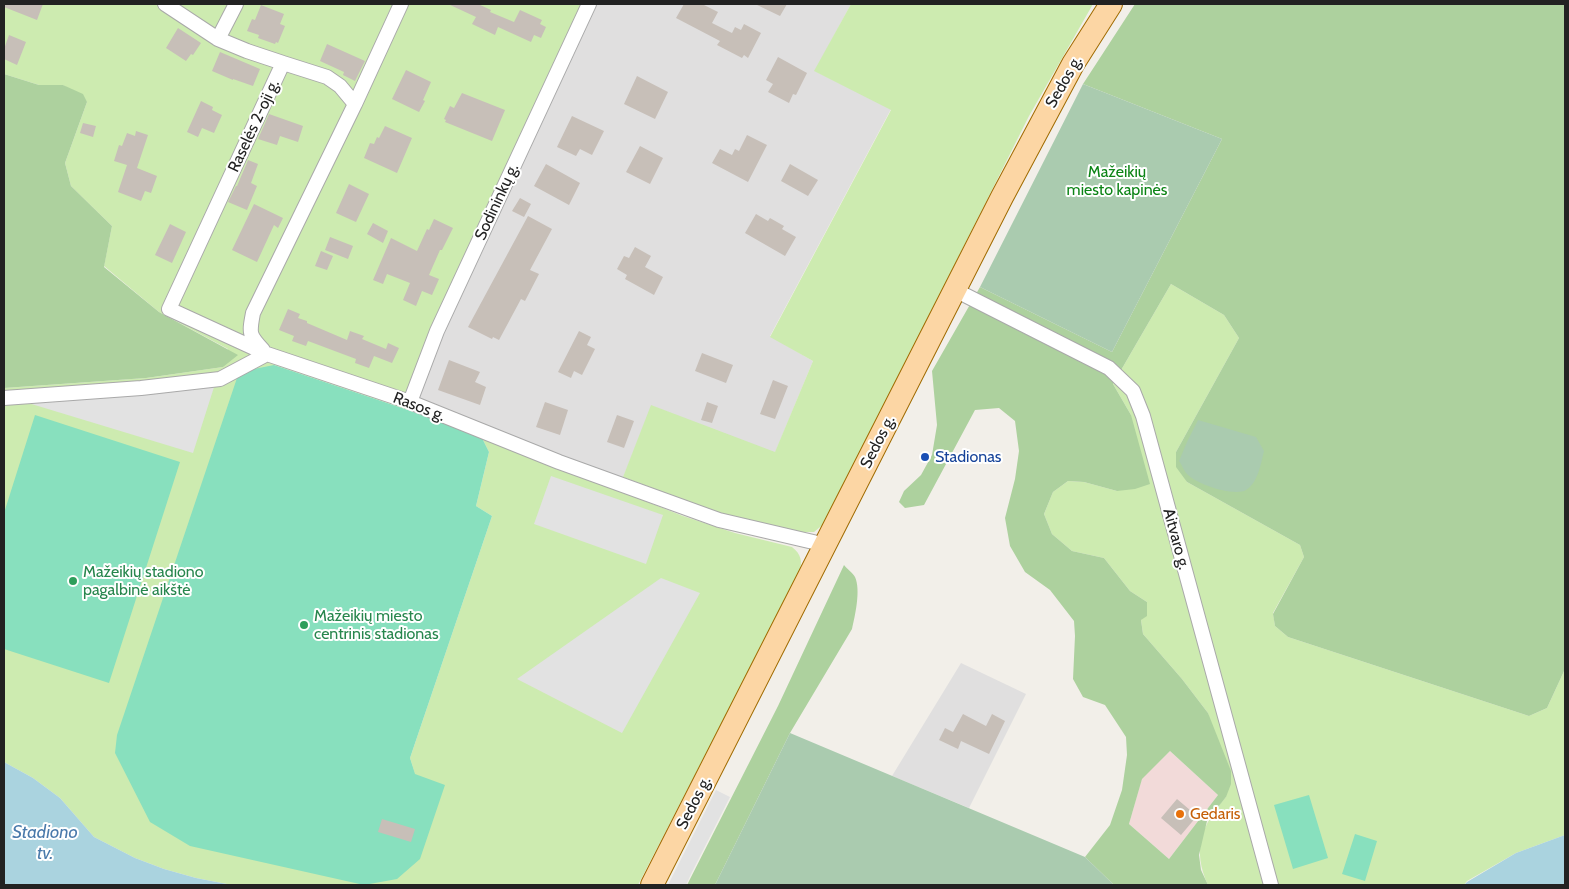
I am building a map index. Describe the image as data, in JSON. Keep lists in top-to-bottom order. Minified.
{"streets":{"main road":["Sedos g."],"street":["Raselės 2-oji g.","Sodininkų g.","Rasos g.","Aitvaro g."]},"crossings":[["Sedos g.","Rasos g."],["Sedos g.","Aitvaro g."],["Raselės 2-oji g.","Rasos g."],["Sodininkų g.","Rasos g."]],"water":["Stadiono tv."],"parks":["Mažeikių miesto kapinės"],"places":["Stadionas","Mažeikių stadiono pagalbinė aikštė","Mažeikių miesto centrinis stadionas","Gedaris"]}
